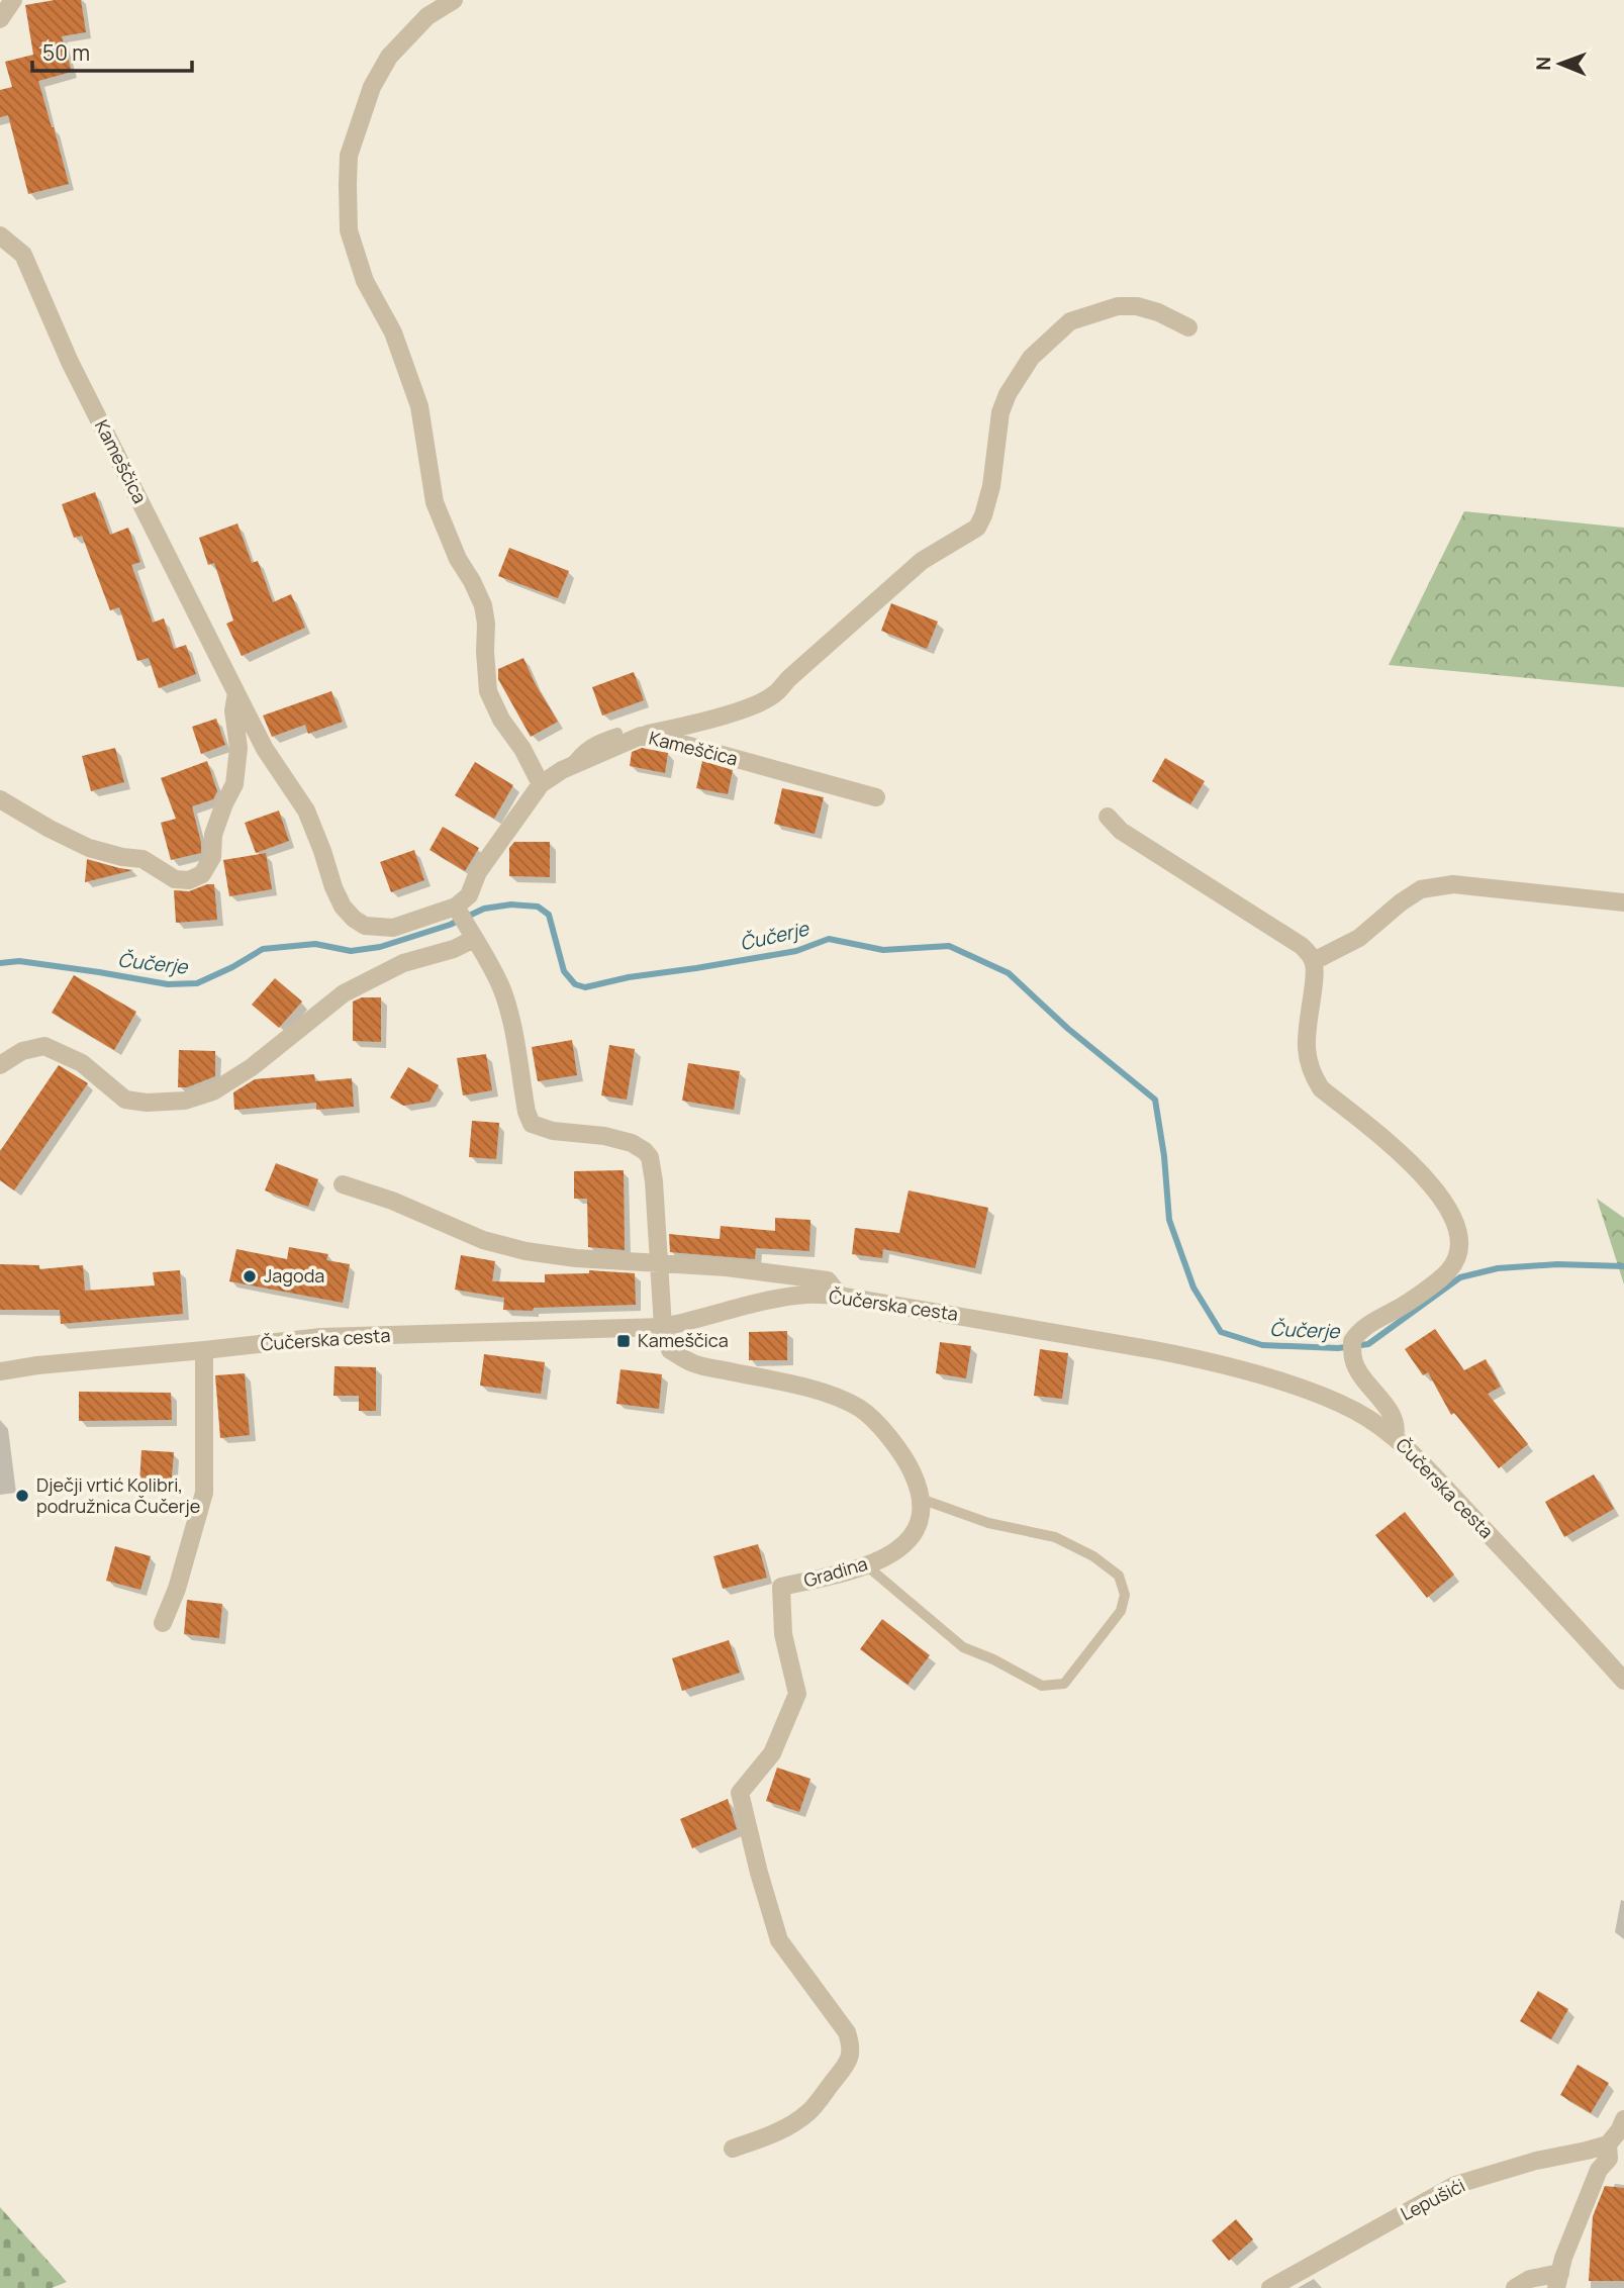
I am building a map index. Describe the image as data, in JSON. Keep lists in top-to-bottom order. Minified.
{"streets":{"street":["Kameščica","Čučerska cesta","Gradina","Lepušići"]},"water":["Čučerje"],"places":{"other":["Jagoda","Dječji vrtić Kolibri, podružnica Čučerje"],"transit":["Kameščica"]},"scale_bar":"50 m","north":"left"}
